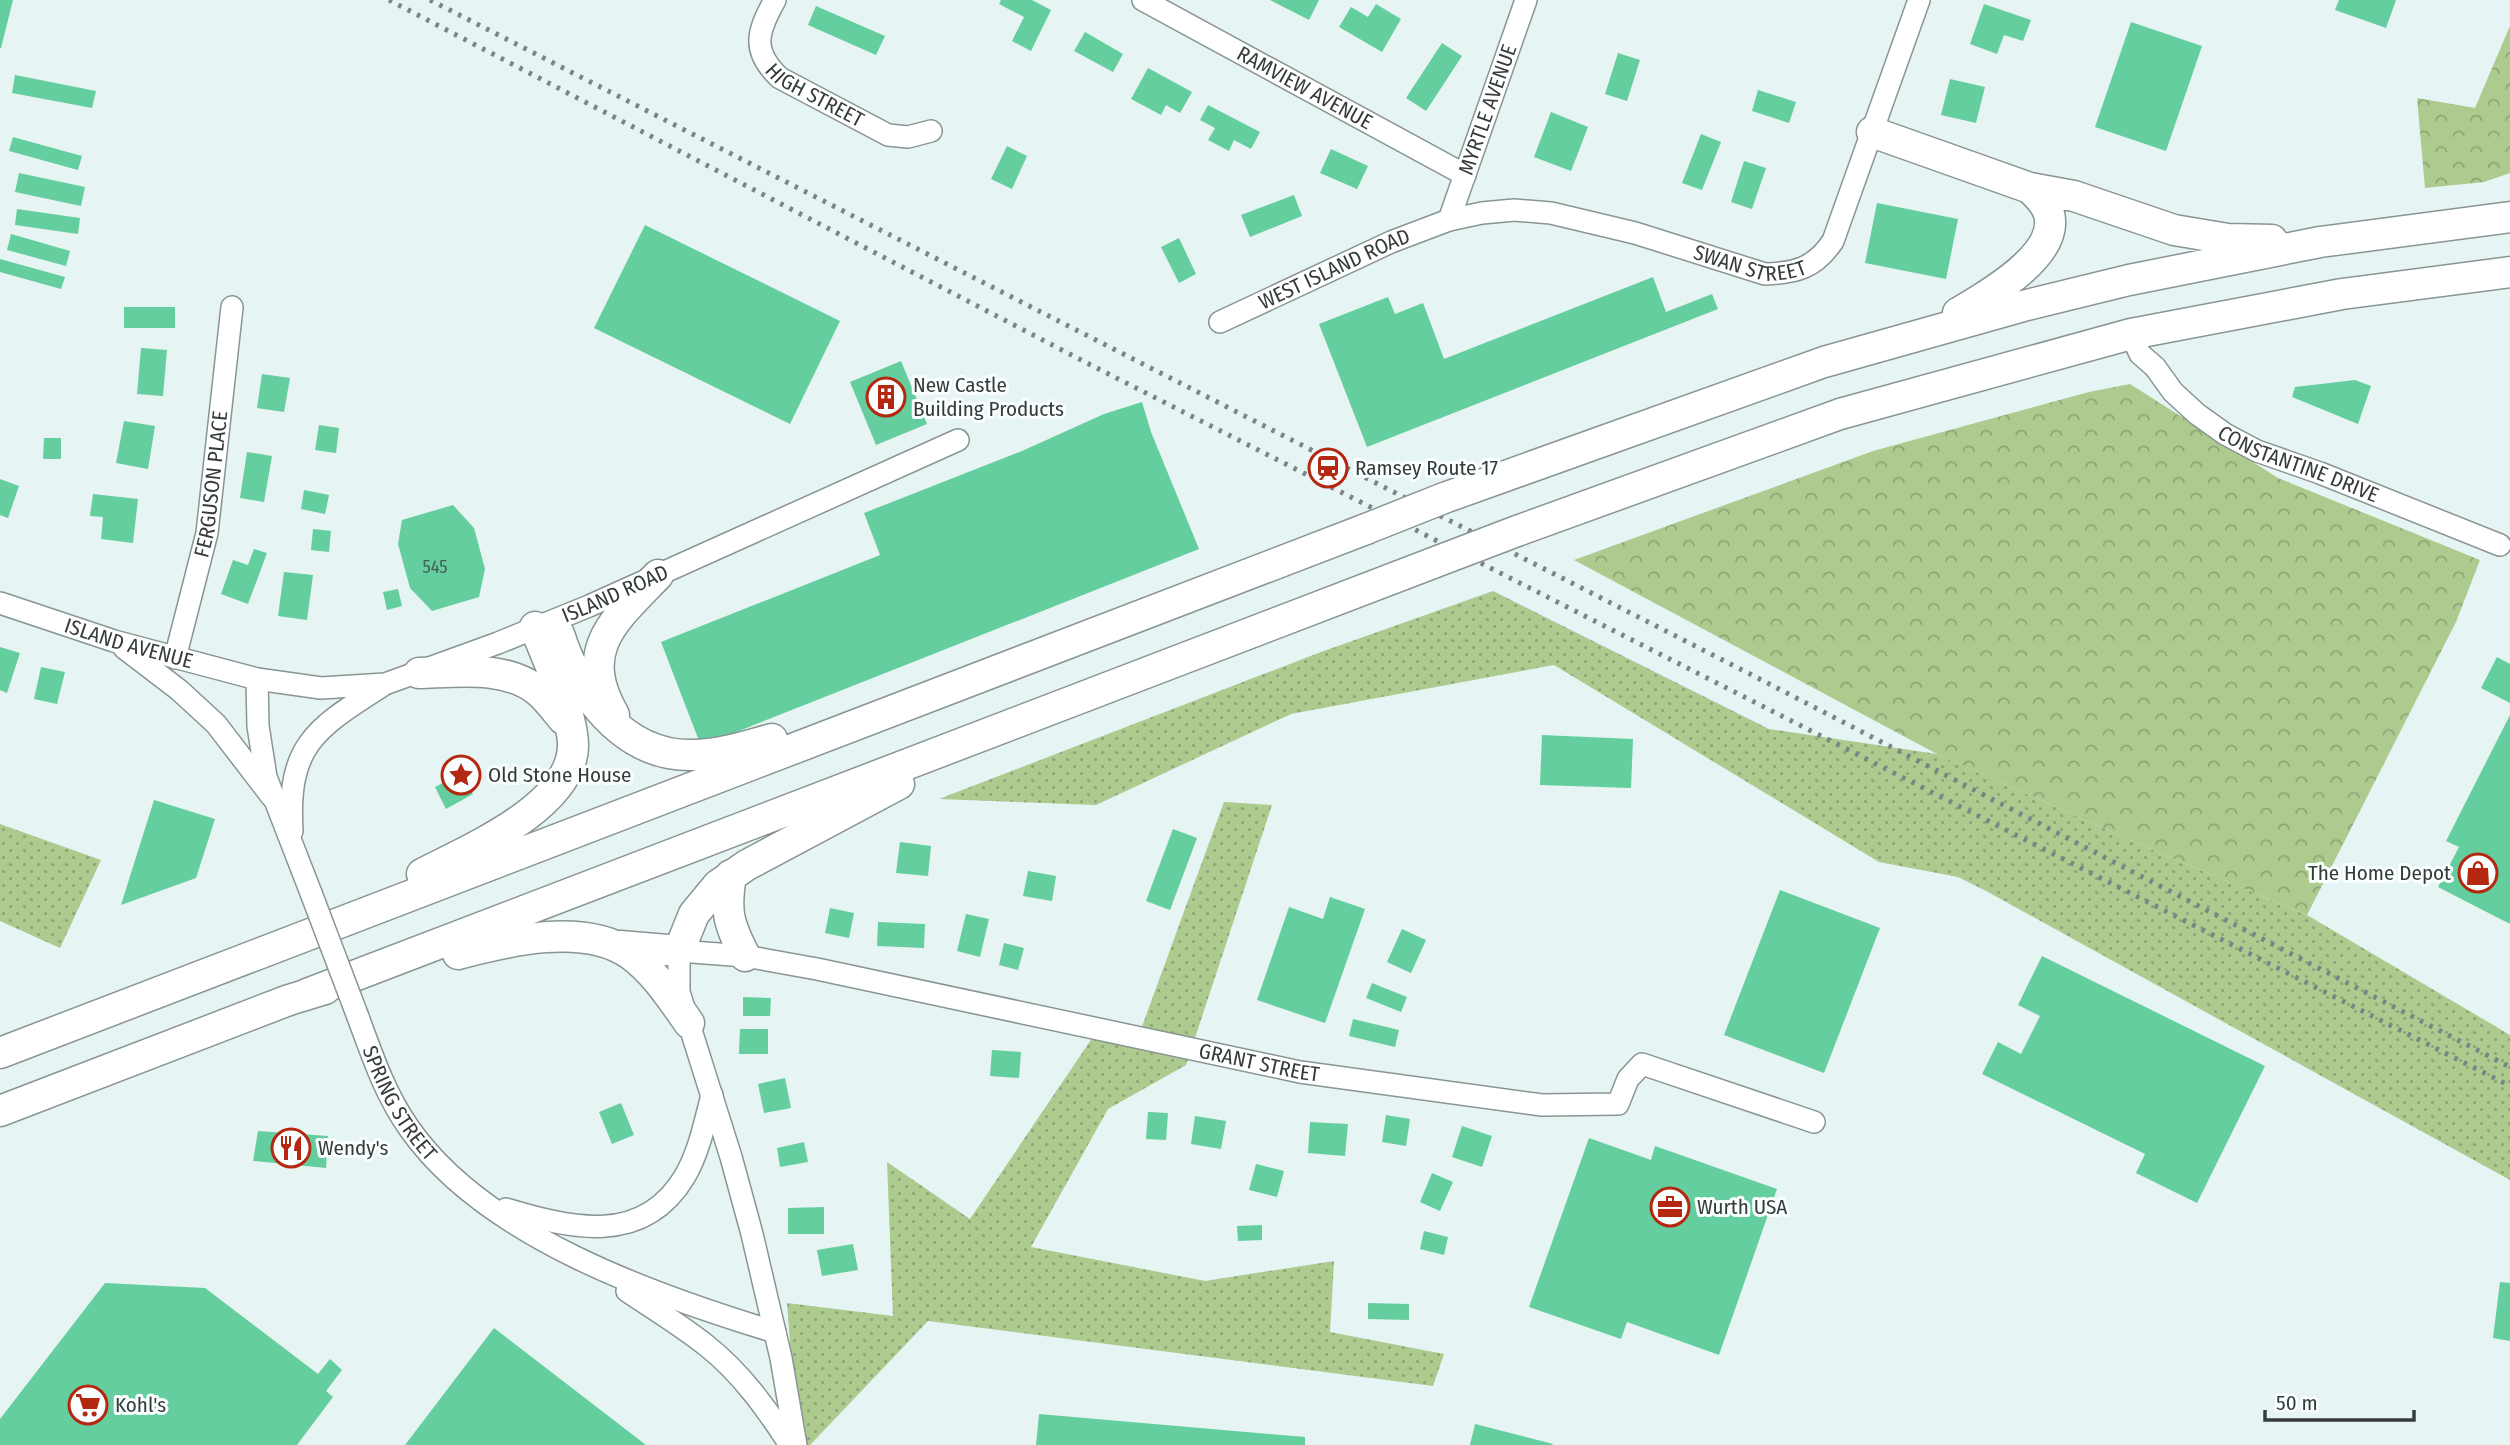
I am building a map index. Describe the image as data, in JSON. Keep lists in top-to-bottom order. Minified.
{"streets":{"street":["RAMVIEW AVENUE","HIGH STREET","MYRTLE AVENUE","SWAN STREET","WEST ISLAND ROAD","CONSTANTINE DRIVE","FERGUSON PLACE","ISLAND ROAD","ISLAND AVENUE","GRANT STREET","SPRING STREET"]},"crossings":[["RAMVIEW AVENUE","MYRTLE AVENUE"],["MYRTLE AVENUE","SWAN STREET"],["MYRTLE AVENUE","WEST ISLAND ROAD"],["SWAN STREET","WEST ISLAND ROAD"],["FERGUSON PLACE","ISLAND AVENUE"],["ISLAND ROAD","ISLAND AVENUE"],["ISLAND ROAD","SPRING STREET"],["ISLAND AVENUE","SPRING STREET"]],"places":{"building":["New Castle Building Products"],"station":["Ramsey Route 17"],"place":["Old Stone House"],"shop":["The Home Depot"],"restaurant":["Wendy's"],"office":["Wurth USA"],"supermarket":["Kohl's"]},"house_numbers":["545"],"scale_bar":"50 m"}
